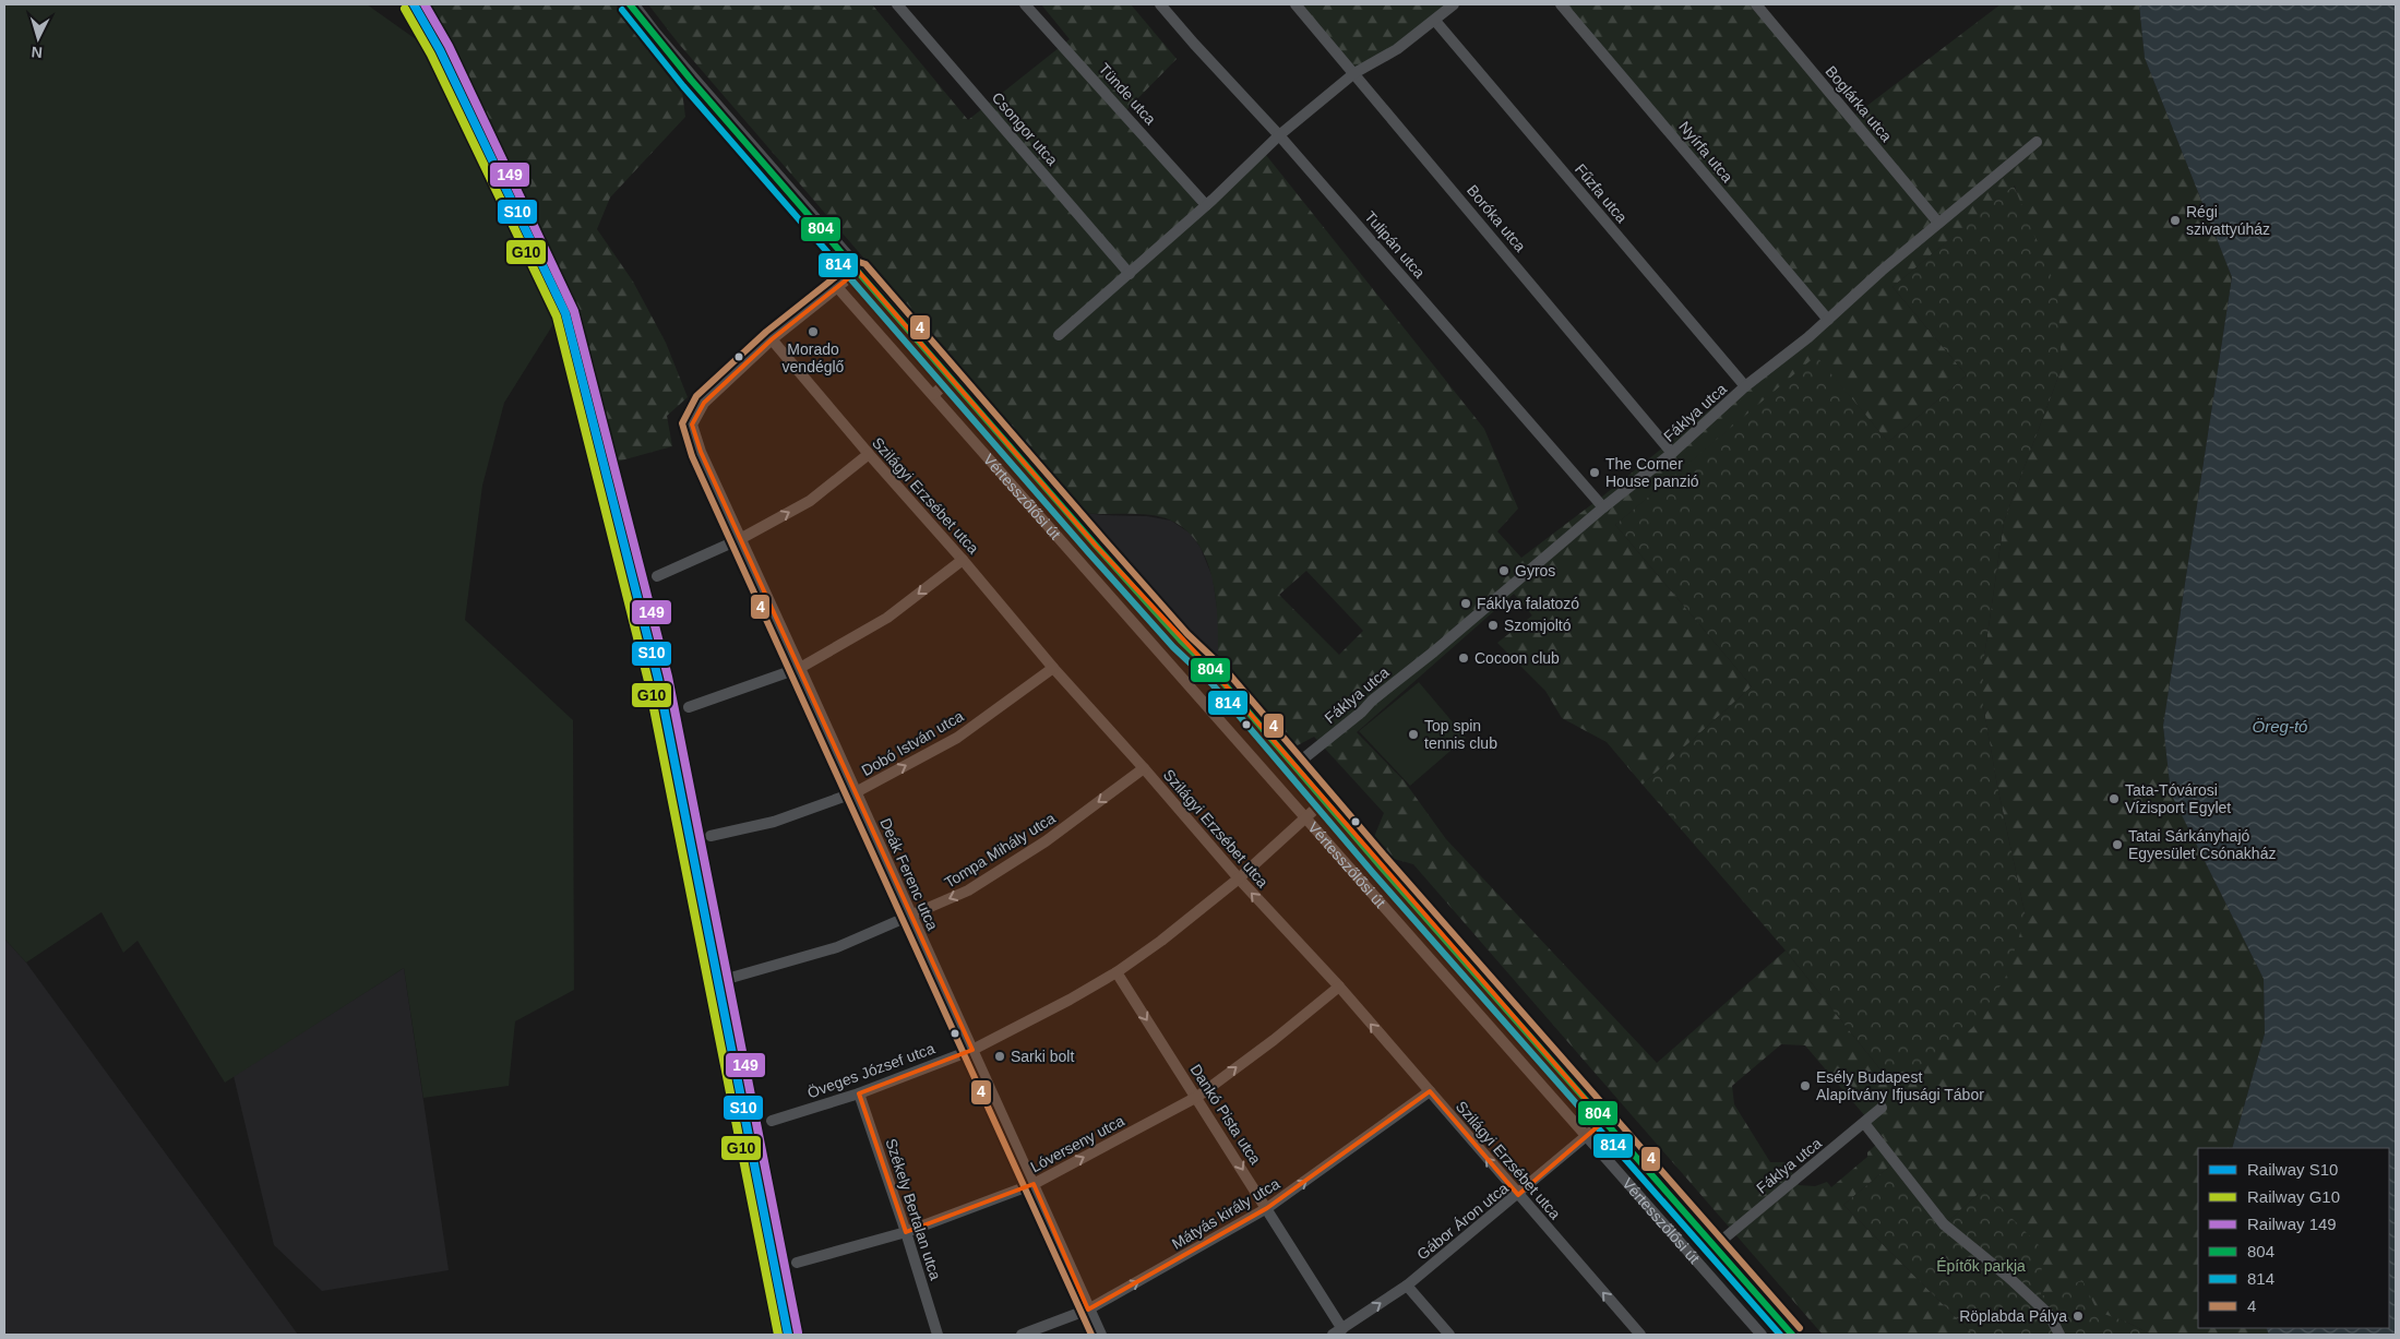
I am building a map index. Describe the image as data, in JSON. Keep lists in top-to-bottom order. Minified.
{"streets":{"main road":["Vértesszőlősi út"],"street":["Tünde utca","Boglárka utca","Csongor utca","Nyírfa utca","Fűzfa utca","Boróka utca","Tulipán utca","Fáklya utca","Szilágyi Erzsébet utca","Dobó István utca","Tompa Mihály utca","Deák Ferenc utca","Öveges József utca","Dankó Pista utca","Lóverseny utca","Székely Bertalan utca","Mátyás király utca","Gábor Áron utca"]},"crossings":[["Boglárka utca","Fáklya utca"],["Nyírfa utca","Fáklya utca"],["Fűzfa utca","Fáklya utca"],["Boróka utca","Fáklya utca"],["Tulipán utca","Fáklya utca"],["Fáklya utca","Vértesszőlősi út"],["Szilágyi Erzsébet utca","Dobó István utca"],["Szilágyi Erzsébet utca","Tompa Mihály utca"],["Szilágyi Erzsébet utca","Deák Ferenc utca"],["Szilágyi Erzsébet utca","Öveges József utca"],["Szilágyi Erzsébet utca","Lóverseny utca"],["Szilágyi Erzsébet utca","Mátyás király utca"],["Szilágyi Erzsébet utca","Gábor Áron utca"],["Vértesszőlősi út","Öveges József utca"],["Vértesszőlősi út","Gábor Áron utca"],["Dobó István utca","Deák Ferenc utca"],["Tompa Mihály utca","Deák Ferenc utca"],["Deák Ferenc utca","Öveges József utca"],["Deák Ferenc utca","Lóverseny utca"],["Deák Ferenc utca","Mátyás király utca"],["Öveges József utca","Dankó Pista utca"],["Öveges József utca","Székely Bertalan utca"],["Dankó Pista utca","Lóverseny utca"],["Dankó Pista utca","Mátyás király utca"],["Dankó Pista utca","Gábor Áron utca"],["Lóverseny utca","Székely Bertalan utca"]],"one_way":["Szilágyi Erzsébet utca","Dobó István utca","Tompa Mihály utca","Dankó Pista utca","Lóverseny utca","Mátyás király utca"],"water":["Öreg-tó"],"parks":["Építők parkja"],"places":["Régi szivattyúház","Morado vendéglő","The Corner House panzió","Gyros","Fáklya falatozó","Szomjoltó","Cocoon club","Top spin tennis club","Tata-Tóvárosi Vízisport Egylet","Tatai Sárkányhajó Egyesület Csónakház","Sarki bolt","Esély Budapest Alapítvány Ifjusági Tábor","Röplabda Pálya"],"lines":["rail line S10","rail line 149","transit line 804","rail line G10","transit line 814","transit line 4"],"legend":["Railway S10","Railway G10","Railway 149","804","814","4"],"north":"bottom"}
